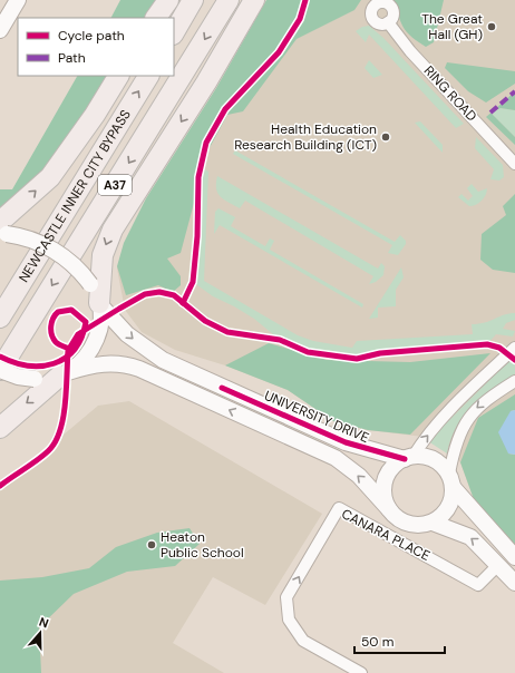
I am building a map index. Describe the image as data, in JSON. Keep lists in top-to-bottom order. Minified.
{"streets":{"highway":["A37","NEWCASTLE INNER CITY BYPASS"],"main road":["UNIVERSITY DRIVE"],"street":["RING ROAD","CANARA PLACE"]},"places":["The Great Hall (GH)","Health Education Research Building (ICT)","Heaton Public School"],"legend":["Cycle path","Path"],"scale_bar":"50 m","north":"top"}
